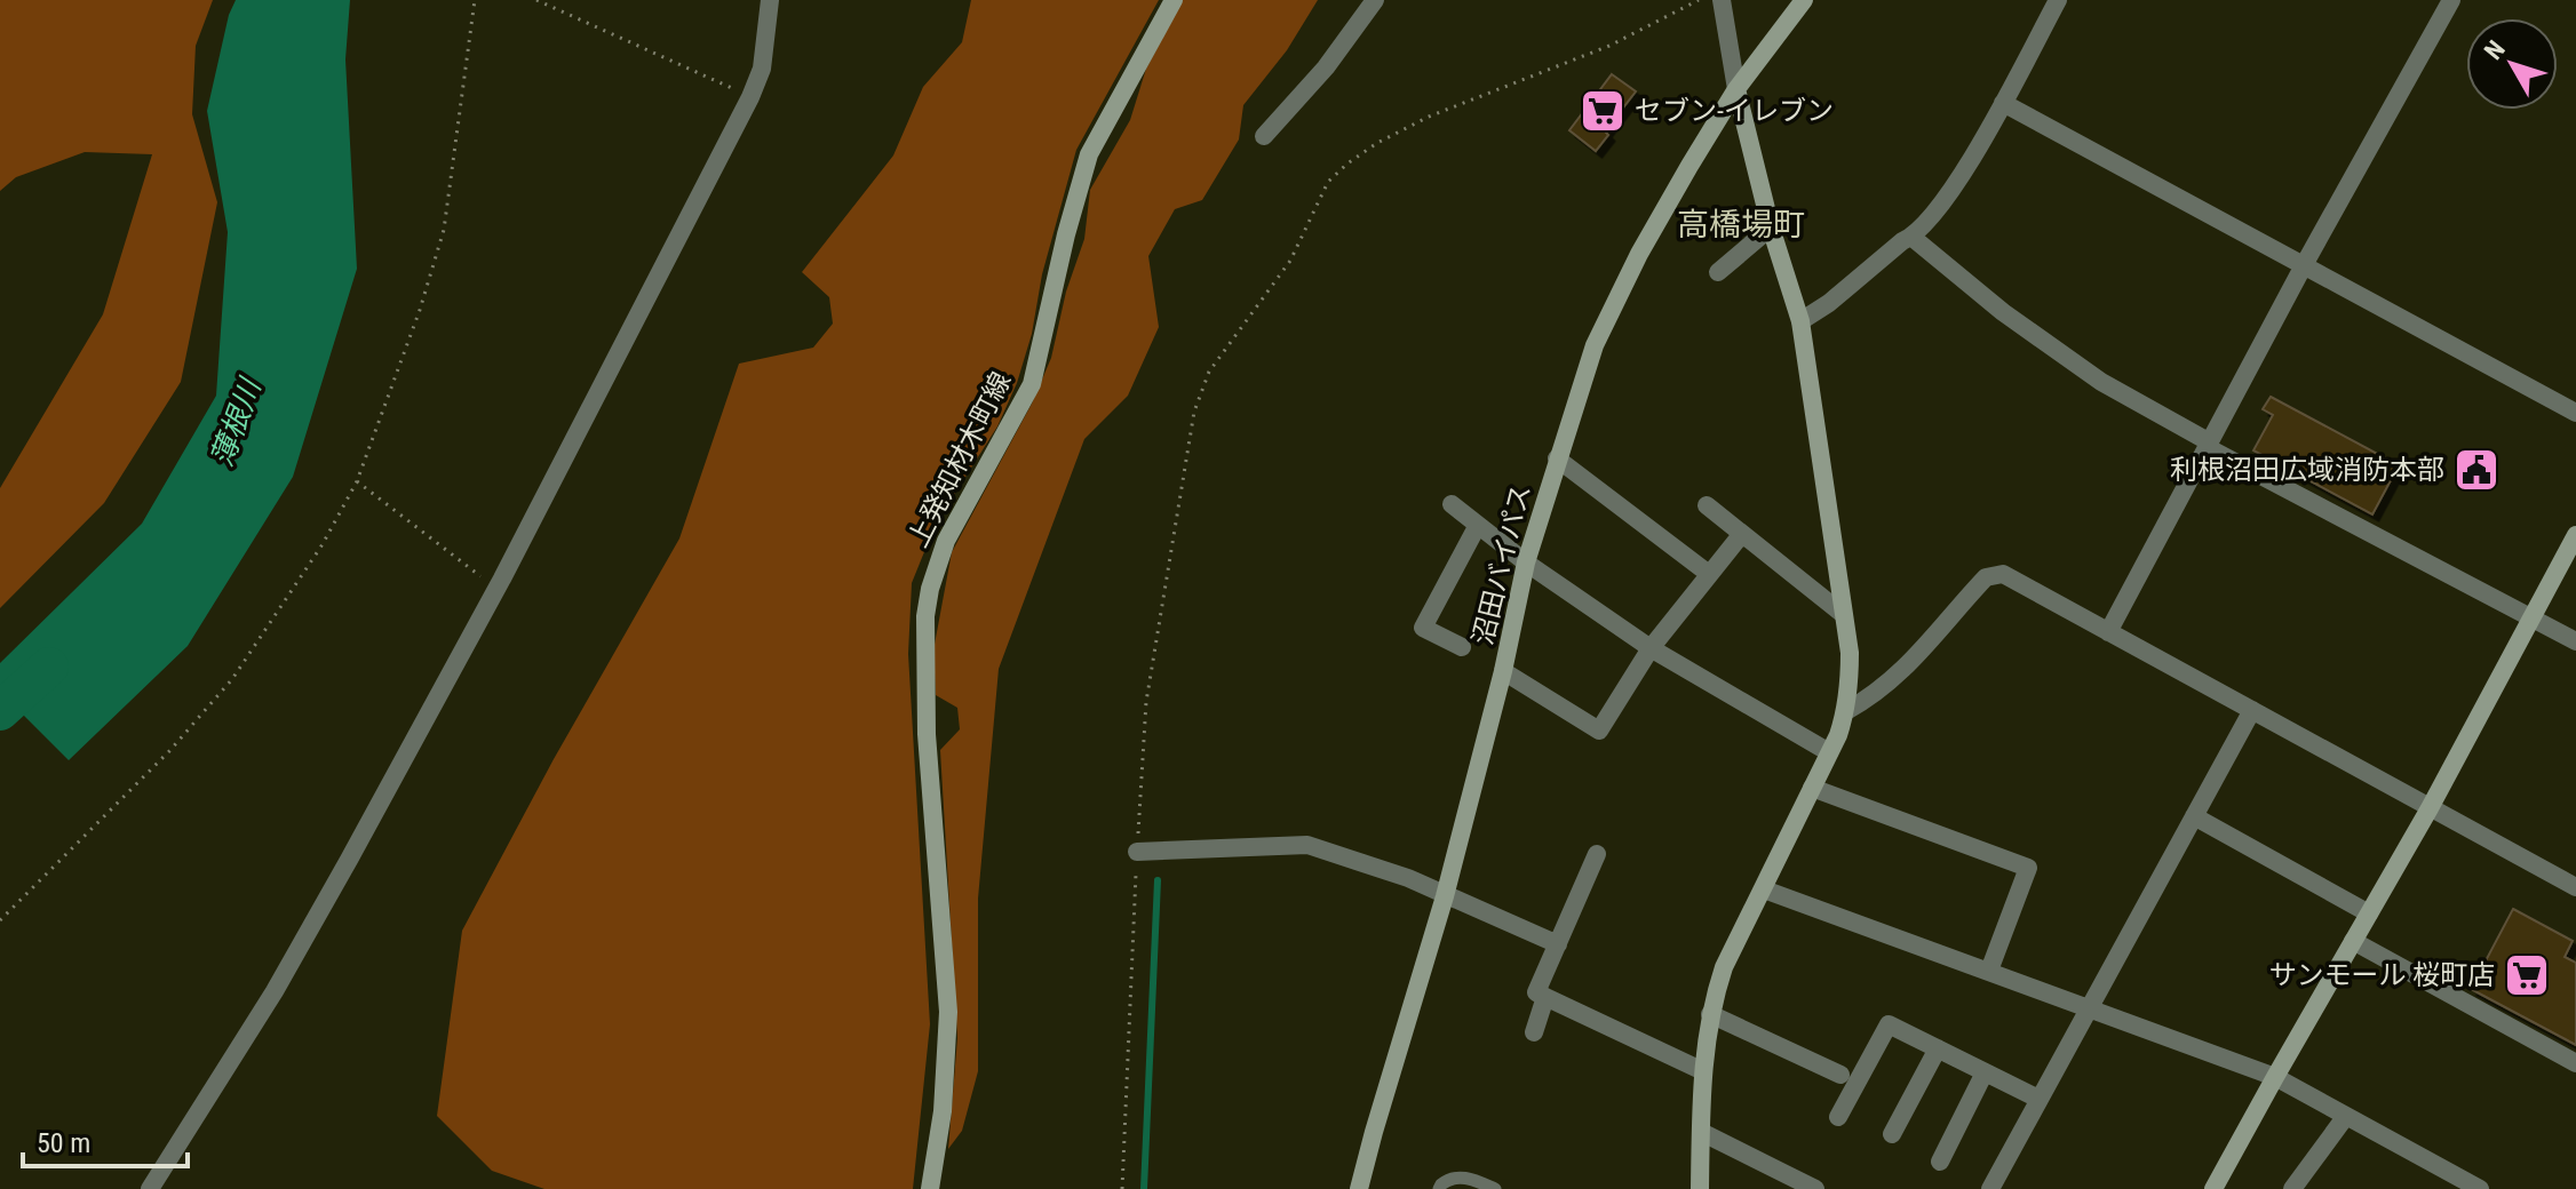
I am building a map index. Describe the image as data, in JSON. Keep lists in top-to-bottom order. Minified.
{"streets":{"street":["上発知材木町線","沼田バイパス"]},"districts":["高橋場町"],"water":["薄根川"],"places":{"supermarket":["セブン-イレブン","サンモール 桜町店"],"public building":["利根沼田広域消防本部"]},"scale_bar":"50 m","north":"top left"}
